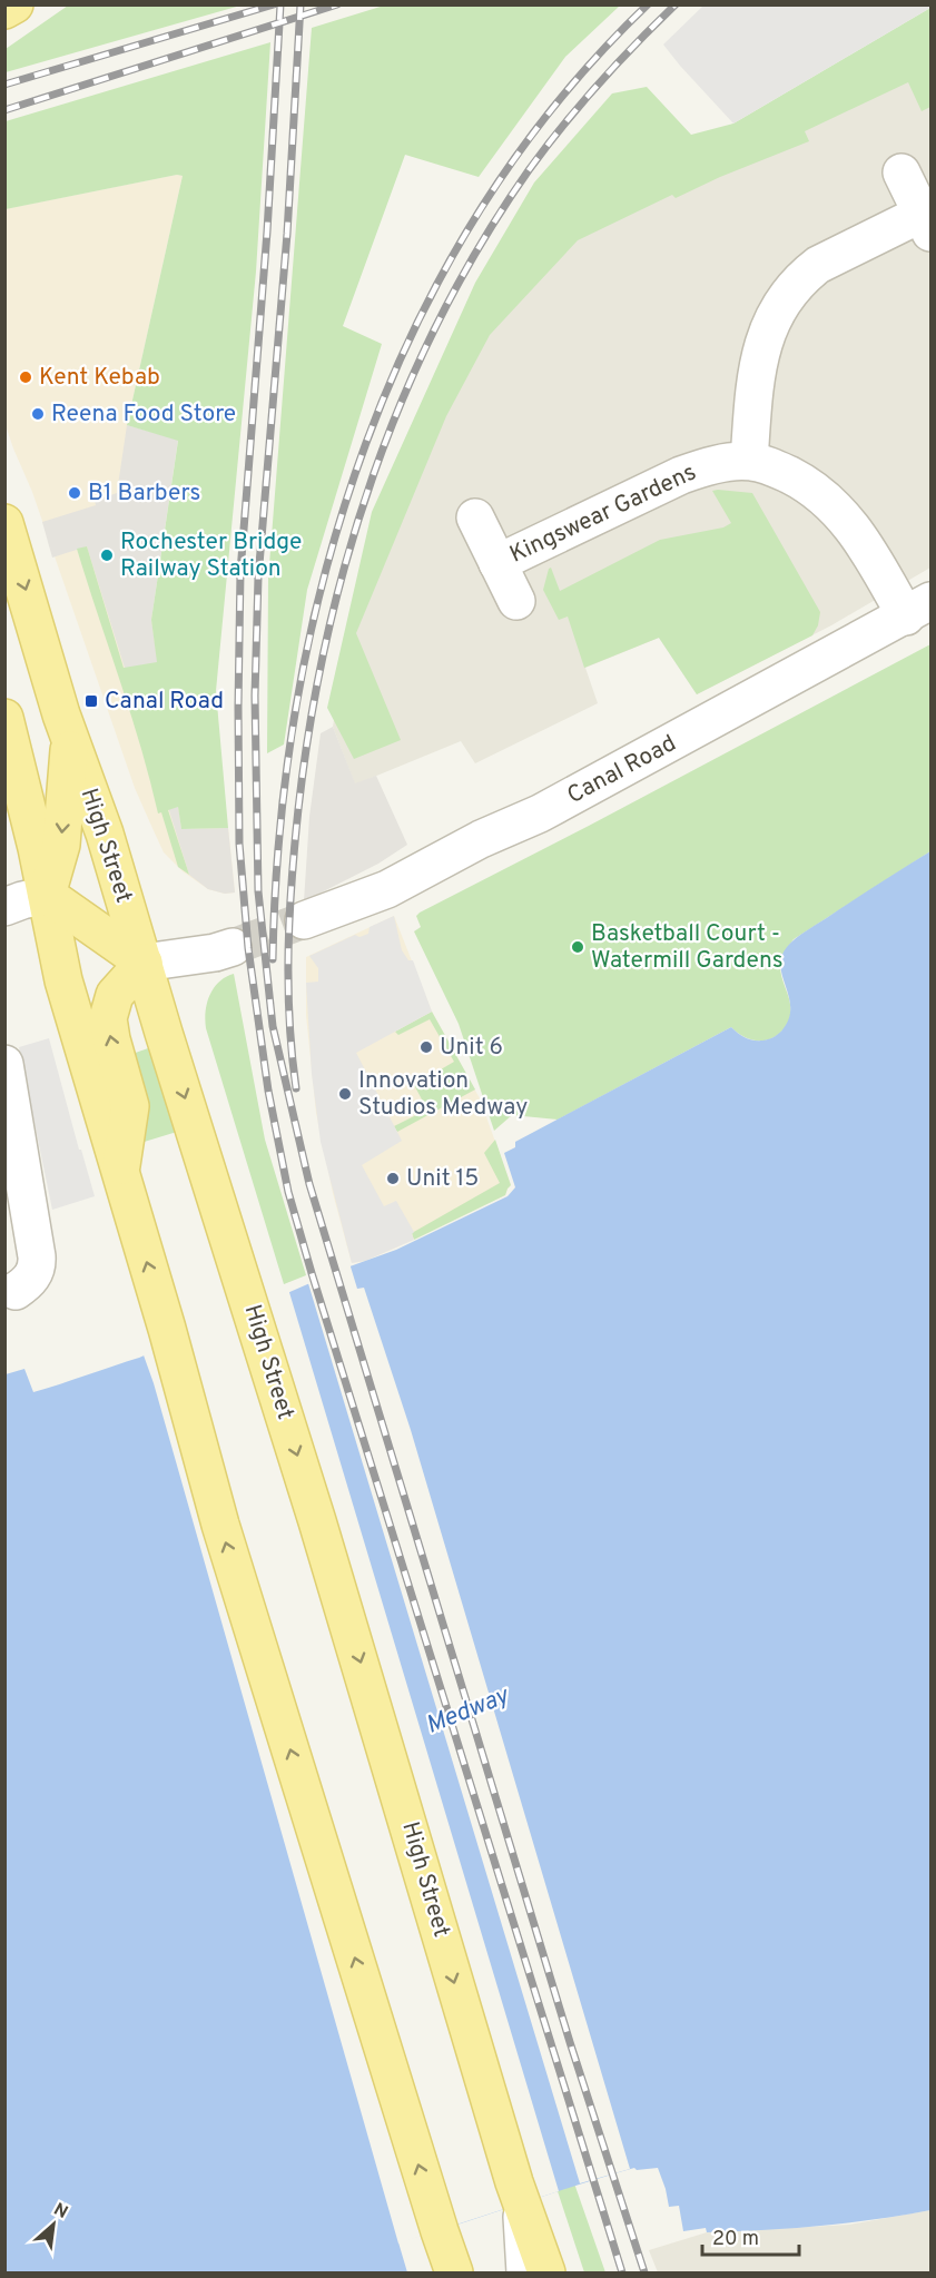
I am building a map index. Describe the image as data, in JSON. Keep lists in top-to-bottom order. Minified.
{"streets":{"main road":["High Street"],"street":["Kingswear Gardens","Canal Road"]},"crossings":[["Kingswear Gardens","Canal Road"]],"water":["Medway"],"places":{"other":["Kent Kebab","Reena Food Store","B1 Barbers","Rochester Bridge Railway Station","Basketball Court - Watermill Gardens","Unit 6","Innovation Studios Medway","Unit 15"],"transit":["Canal Road"]},"scale_bar":"20 m","north":"top right"}
